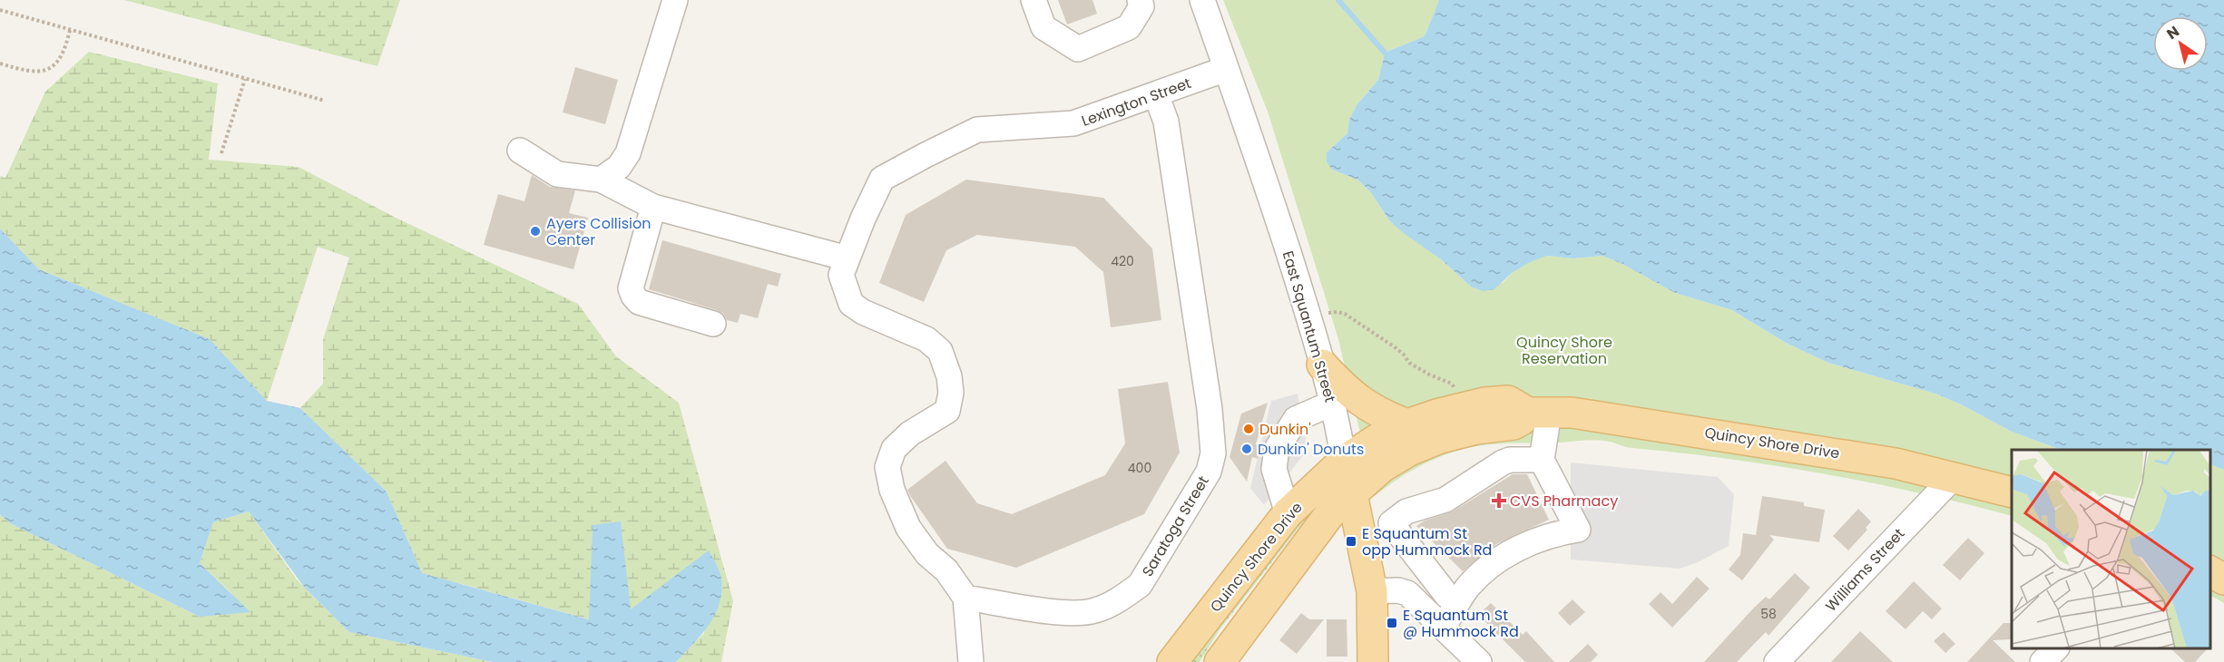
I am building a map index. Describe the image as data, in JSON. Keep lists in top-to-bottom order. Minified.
{"streets":{"main road":["East Squantum Street","Quincy Shore Drive"],"street":["Lexington Street","Saratoga Street","Williams Street"]},"crossings":[["Lexington Street","East Squantum Street"],["Lexington Street","Saratoga Street"],["East Squantum Street","Quincy Shore Drive"],["Quincy Shore Drive","Williams Street"]],"parks":["Quincy Shore Reservation"],"places":{"other":["Ayers Collision Center","Dunkin'","Dunkin' Donuts"],"health":["CVS Pharmacy"],"transit":["E Squantum St opp Hummock Rd","E Squantum St @ Hummock Rd"]},"house_numbers":["420","400","58"],"north":"top left"}
